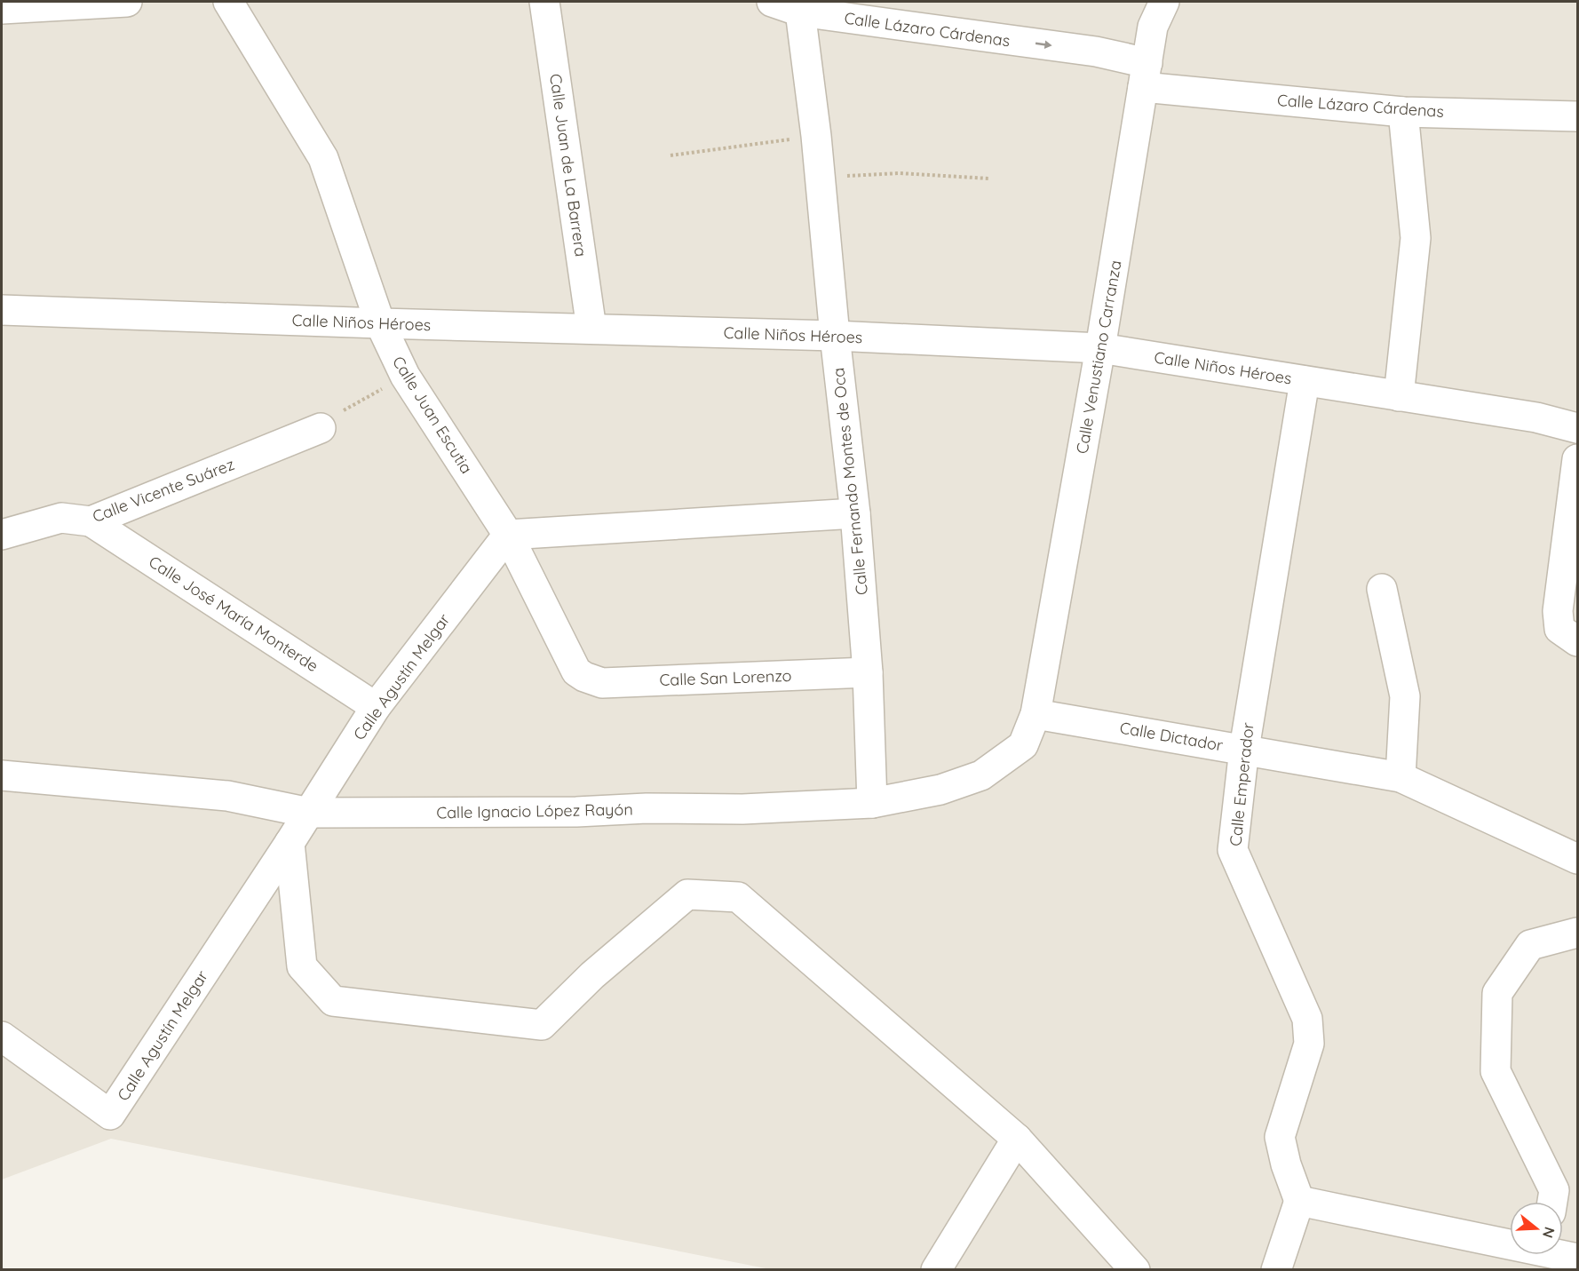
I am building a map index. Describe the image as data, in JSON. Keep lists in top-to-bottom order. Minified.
{"streets":{"street":["Calle Lázaro Cárdenas","Calle Juan de La Barrera","Calle Niños Héroes","Calle Venustiano Carranza","Calle Juan Escutia","Calle Fernando Montes de Oca","Calle Vicente Suárez","Calle José María Monterde","Calle Agustín Melgar","Calle San Lorenzo","Calle Dictador","Calle Emperador","Calle Ignacio López Rayón"]},"crossings":[["Calle Lázaro Cárdenas","Calle Venustiano Carranza"],["Calle Lázaro Cárdenas","Calle Fernando Montes de Oca"],["Calle Juan de La Barrera","Calle Niños Héroes"],["Calle Niños Héroes","Calle Venustiano Carranza"],["Calle Niños Héroes","Calle Juan Escutia"],["Calle Niños Héroes","Calle Fernando Montes de Oca"],["Calle Niños Héroes","Calle Emperador"],["Calle Venustiano Carranza","Calle Dictador"],["Calle Venustiano Carranza","Calle Ignacio López Rayón"],["Calle Juan Escutia","Calle Agustín Melgar"],["Calle Juan Escutia","Calle San Lorenzo"],["Calle Fernando Montes de Oca","Calle San Lorenzo"],["Calle Fernando Montes de Oca","Calle Ignacio López Rayón"],["Calle Vicente Suárez","Calle José María Monterde"],["Calle José María Monterde","Calle Agustín Melgar"],["Calle Agustín Melgar","Calle Ignacio López Rayón"],["Calle Dictador","Calle Emperador"],["Calle Dictador","Calle Ignacio López Rayón"]],"one_way":["Calle Lázaro Cárdenas"],"north":"right"}
